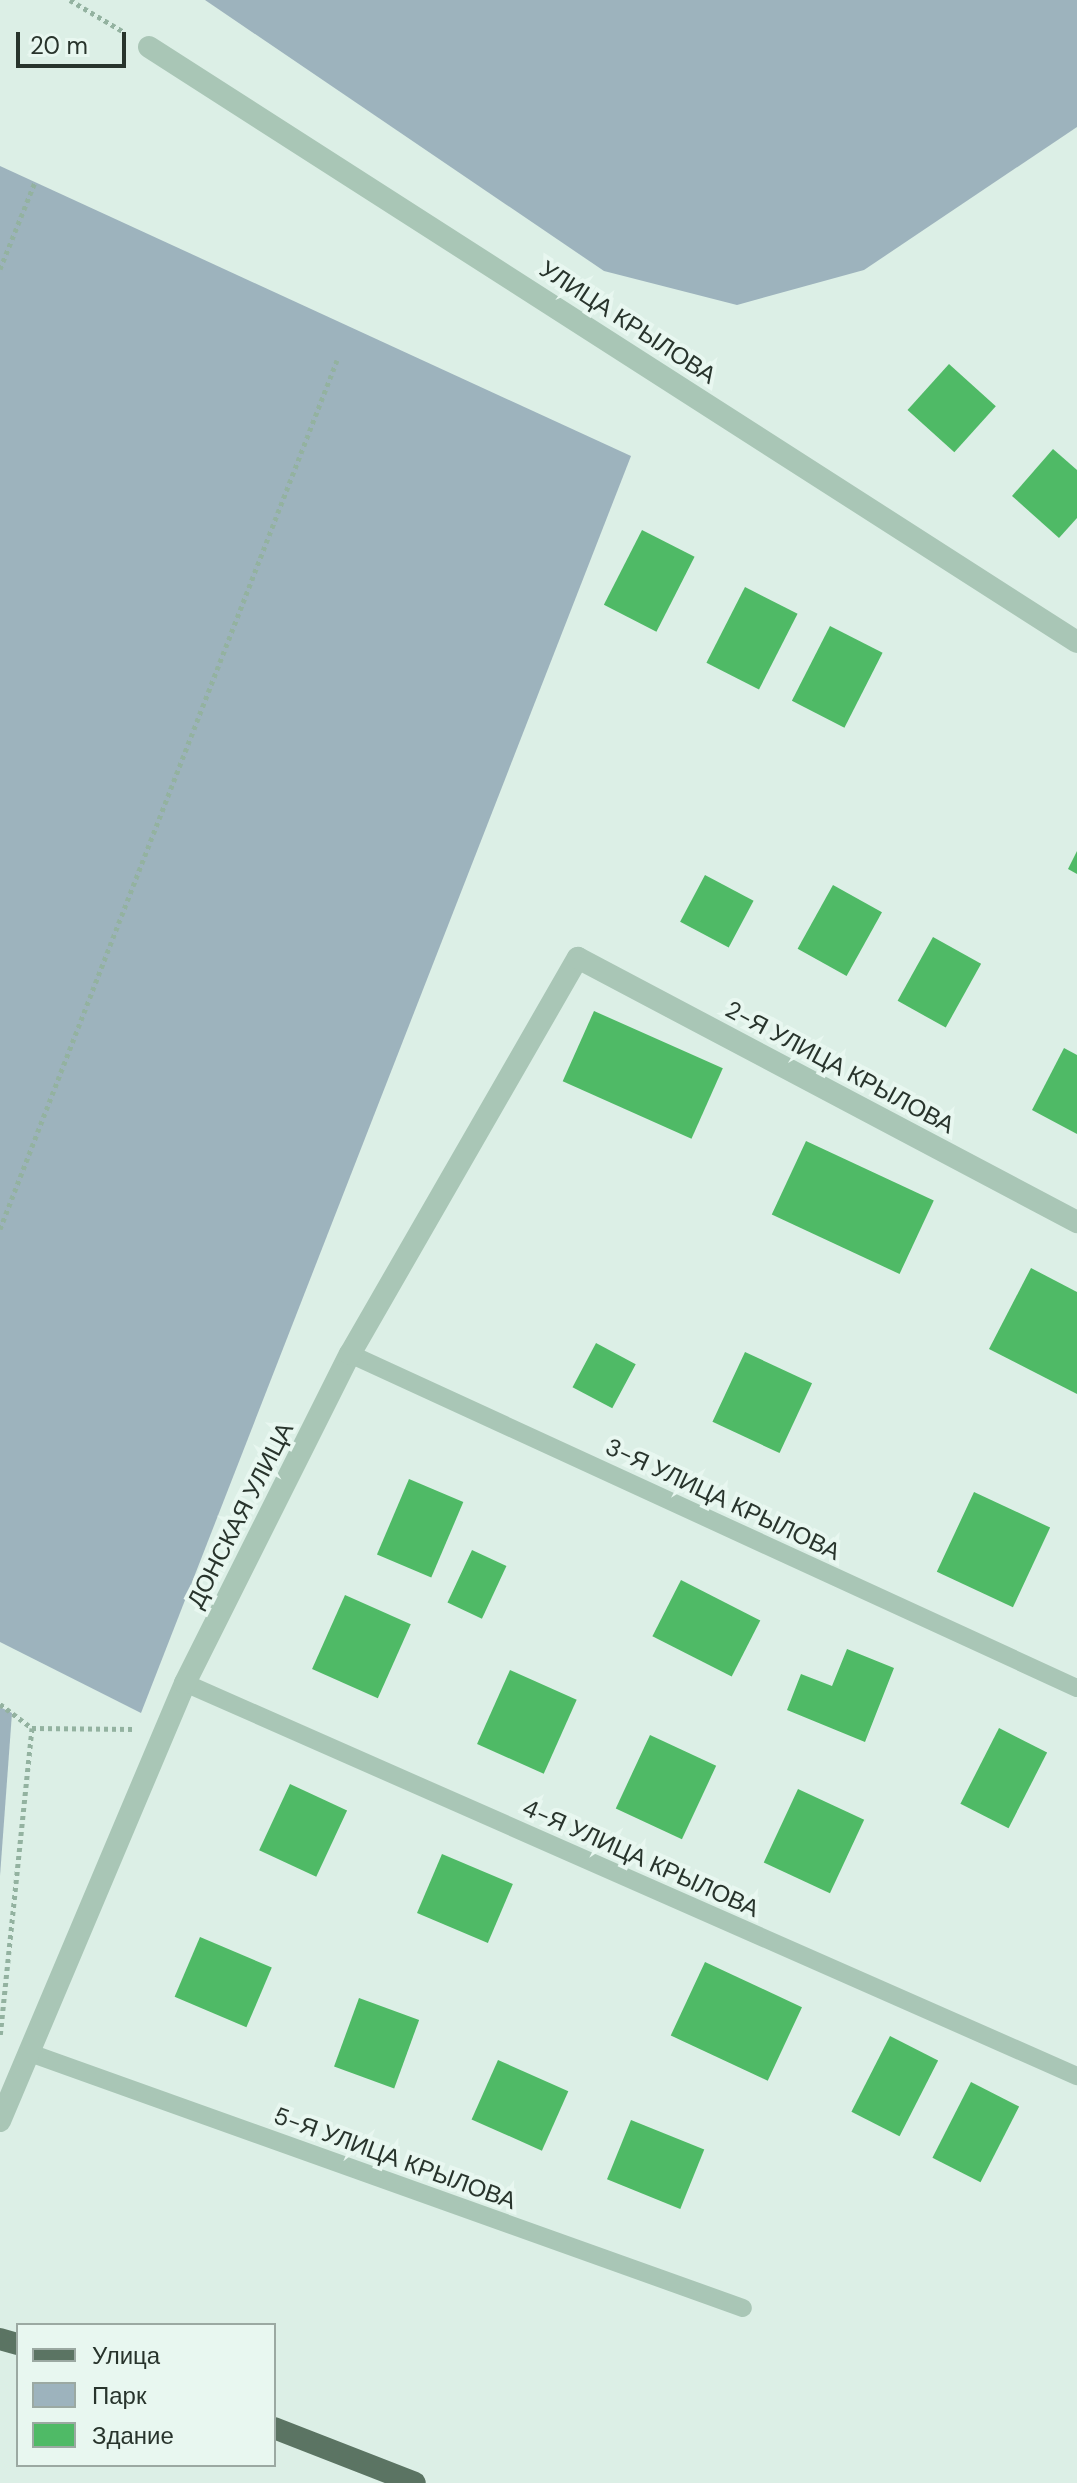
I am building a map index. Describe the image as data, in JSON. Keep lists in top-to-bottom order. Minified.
{"streets":{"street":["УЛИЦА КРЫЛОВА","2-Я УЛИЦА КРЫЛОВА","ДОНСКАЯ УЛИЦА"],"lane":["3-Я УЛИЦА КРЫЛОВА","4-Я УЛИЦА КРЫЛОВА","5-Я УЛИЦА КРЫЛОВА"]},"crossings":[["2-Я УЛИЦА КРЫЛОВА","ДОНСКАЯ УЛИЦА"],["3-Я УЛИЦА КРЫЛОВА","ДОНСКАЯ УЛИЦА"],["ДОНСКАЯ УЛИЦА","4-Я УЛИЦА КРЫЛОВА"],["ДОНСКАЯ УЛИЦА","5-Я УЛИЦА КРЫЛОВА"]],"legend":["Улица","Парк","Здание"],"scale_bar":"20 m"}
